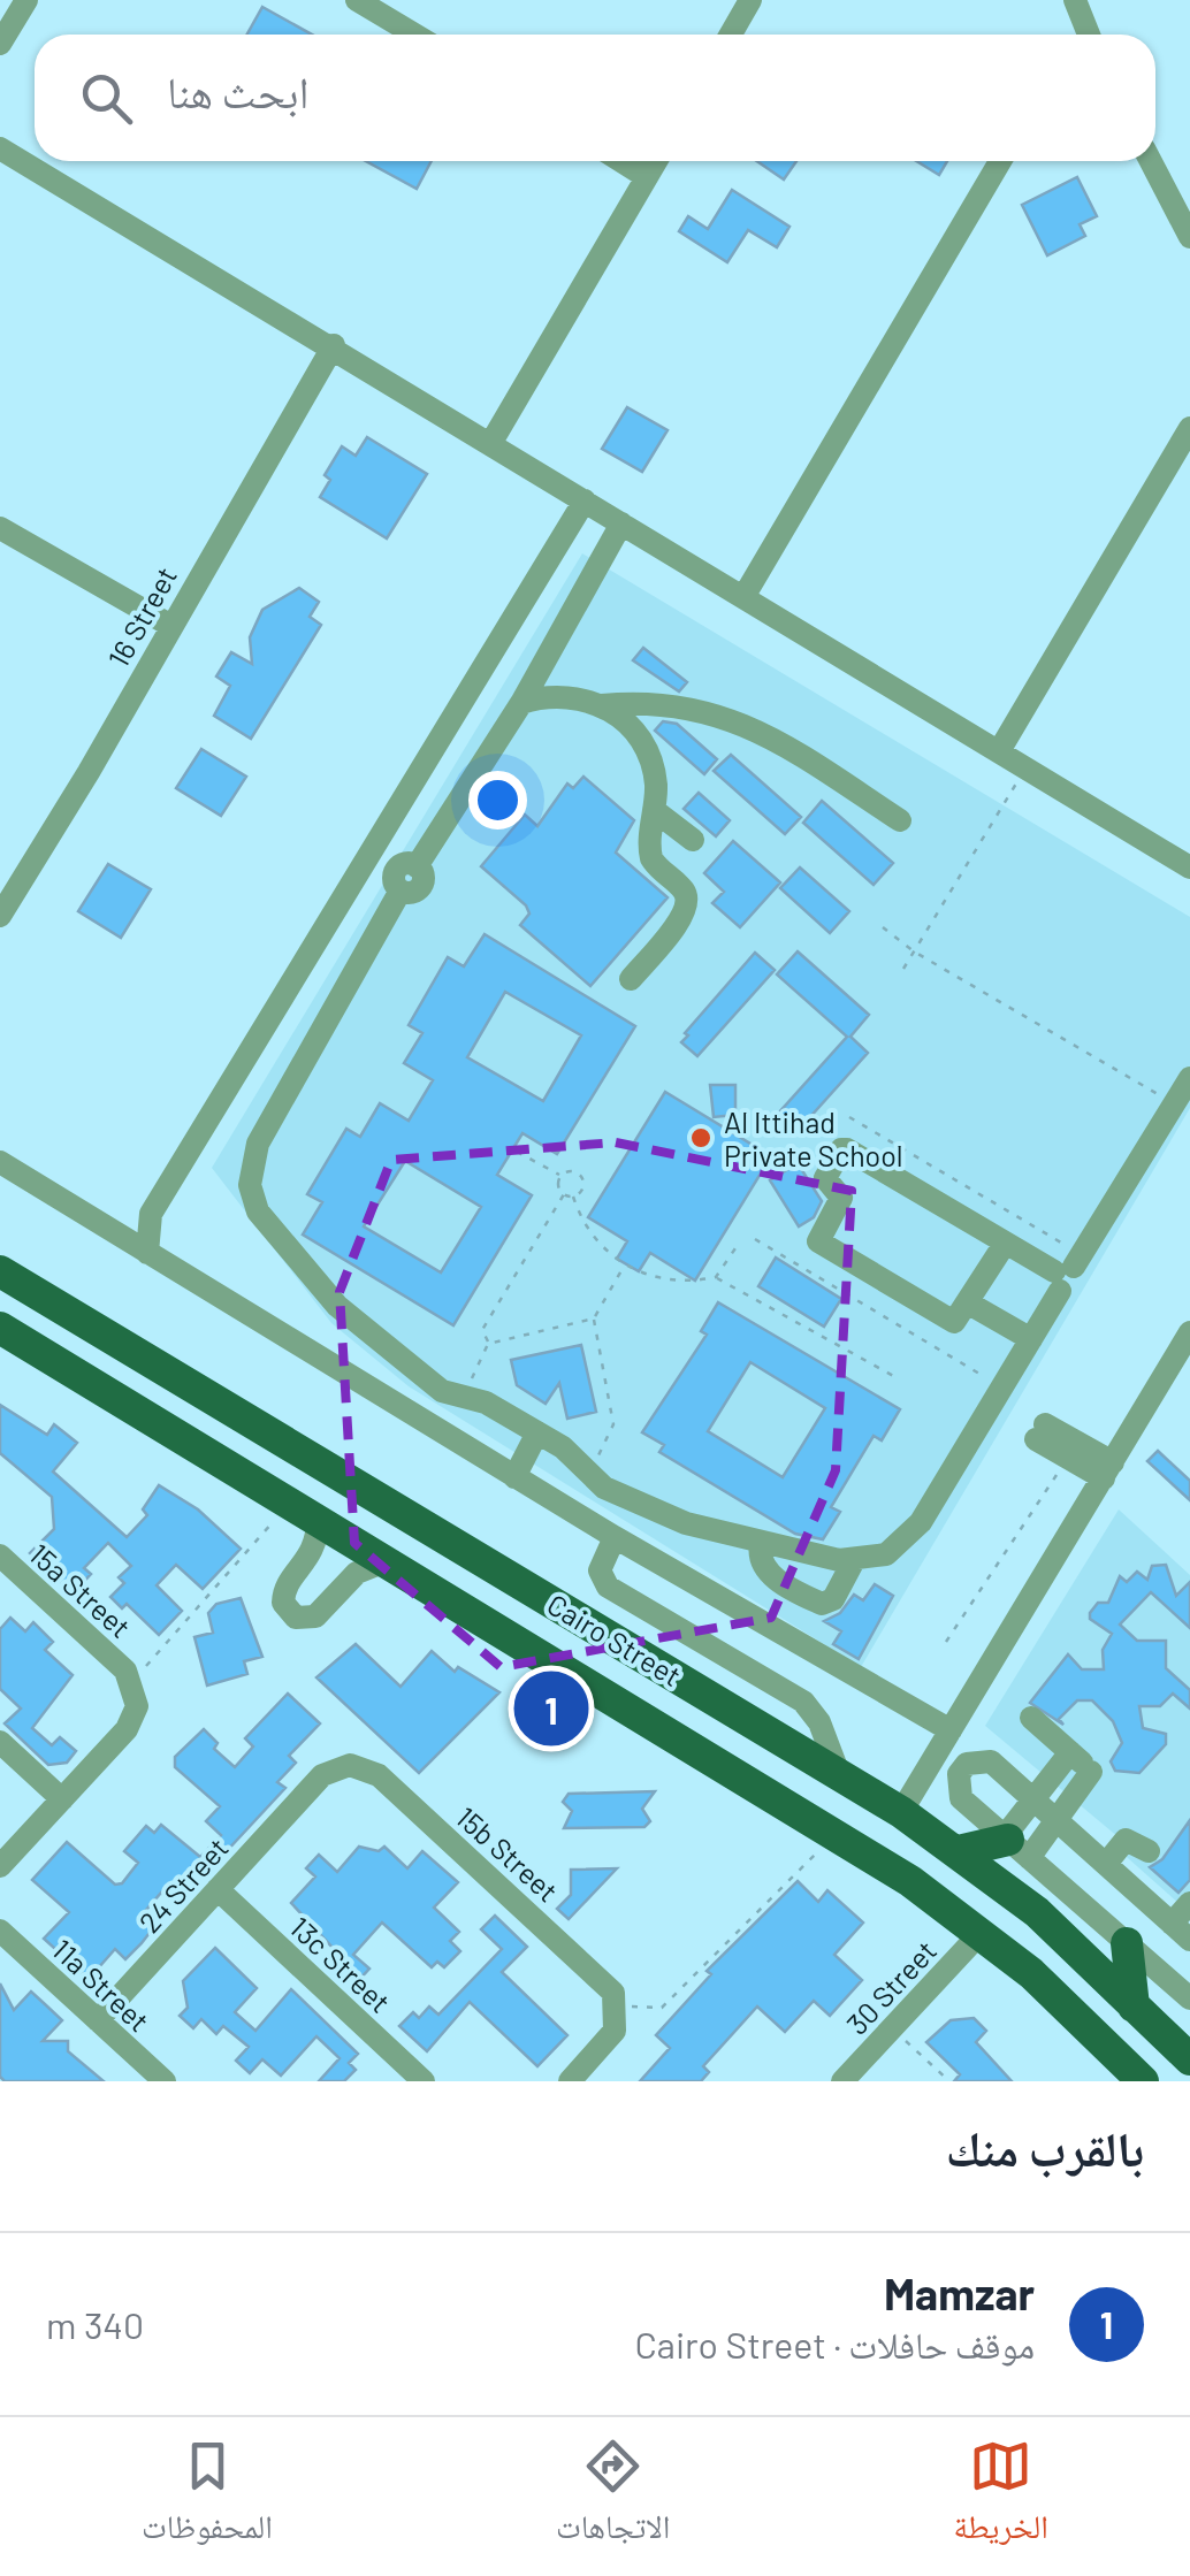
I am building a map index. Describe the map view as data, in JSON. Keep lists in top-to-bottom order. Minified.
{"streets":{"main road":["Cairo Street"],"street":["16 Street","15a Street","15b Street","24 Street","13c Street","11a Street","30 Street"]},"crossings":[["Cairo Street","30 Street"],["15b Street","24 Street"],["24 Street","13c Street"],["24 Street","11a Street"]],"places":["Al Ittihad Private School"],"page":{"search":"ابحث هنا","pins":"1","heading":"بالقرب منك","list":[{"mark":"1","name":"Mamzar","note":"موقف حافلات · Cairo Street","value":"340 m"}],"nav":["الخريطة","الاتجاهات","المحفوظات"]}}
